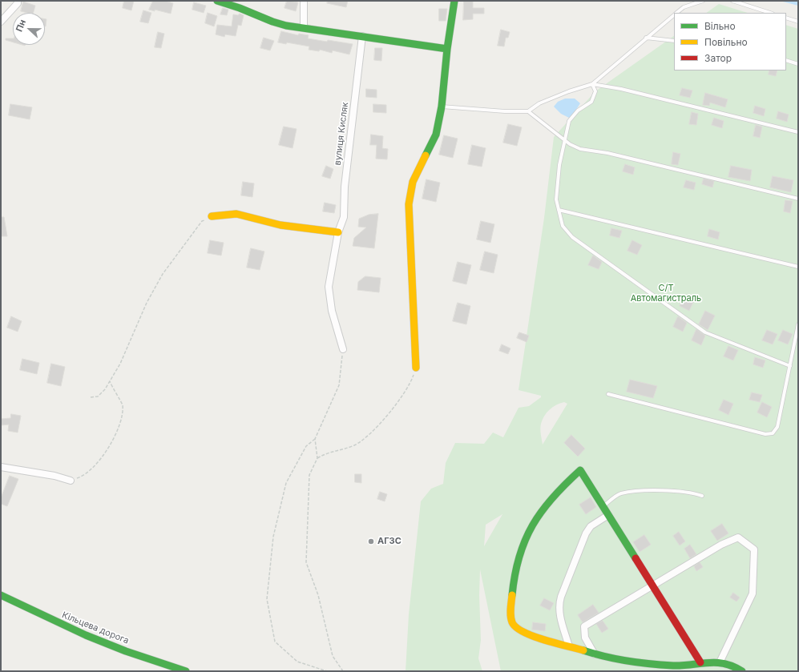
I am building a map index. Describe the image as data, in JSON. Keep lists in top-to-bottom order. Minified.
{"streets":{"main road":["Кільцева дорога"],"street":["вулиця Кисляк"]},"parks":["С/Т Автомагистраль"],"places":["АГЗС"],"legend":["Вільно","Повільно","Затор"],"north":"left"}
